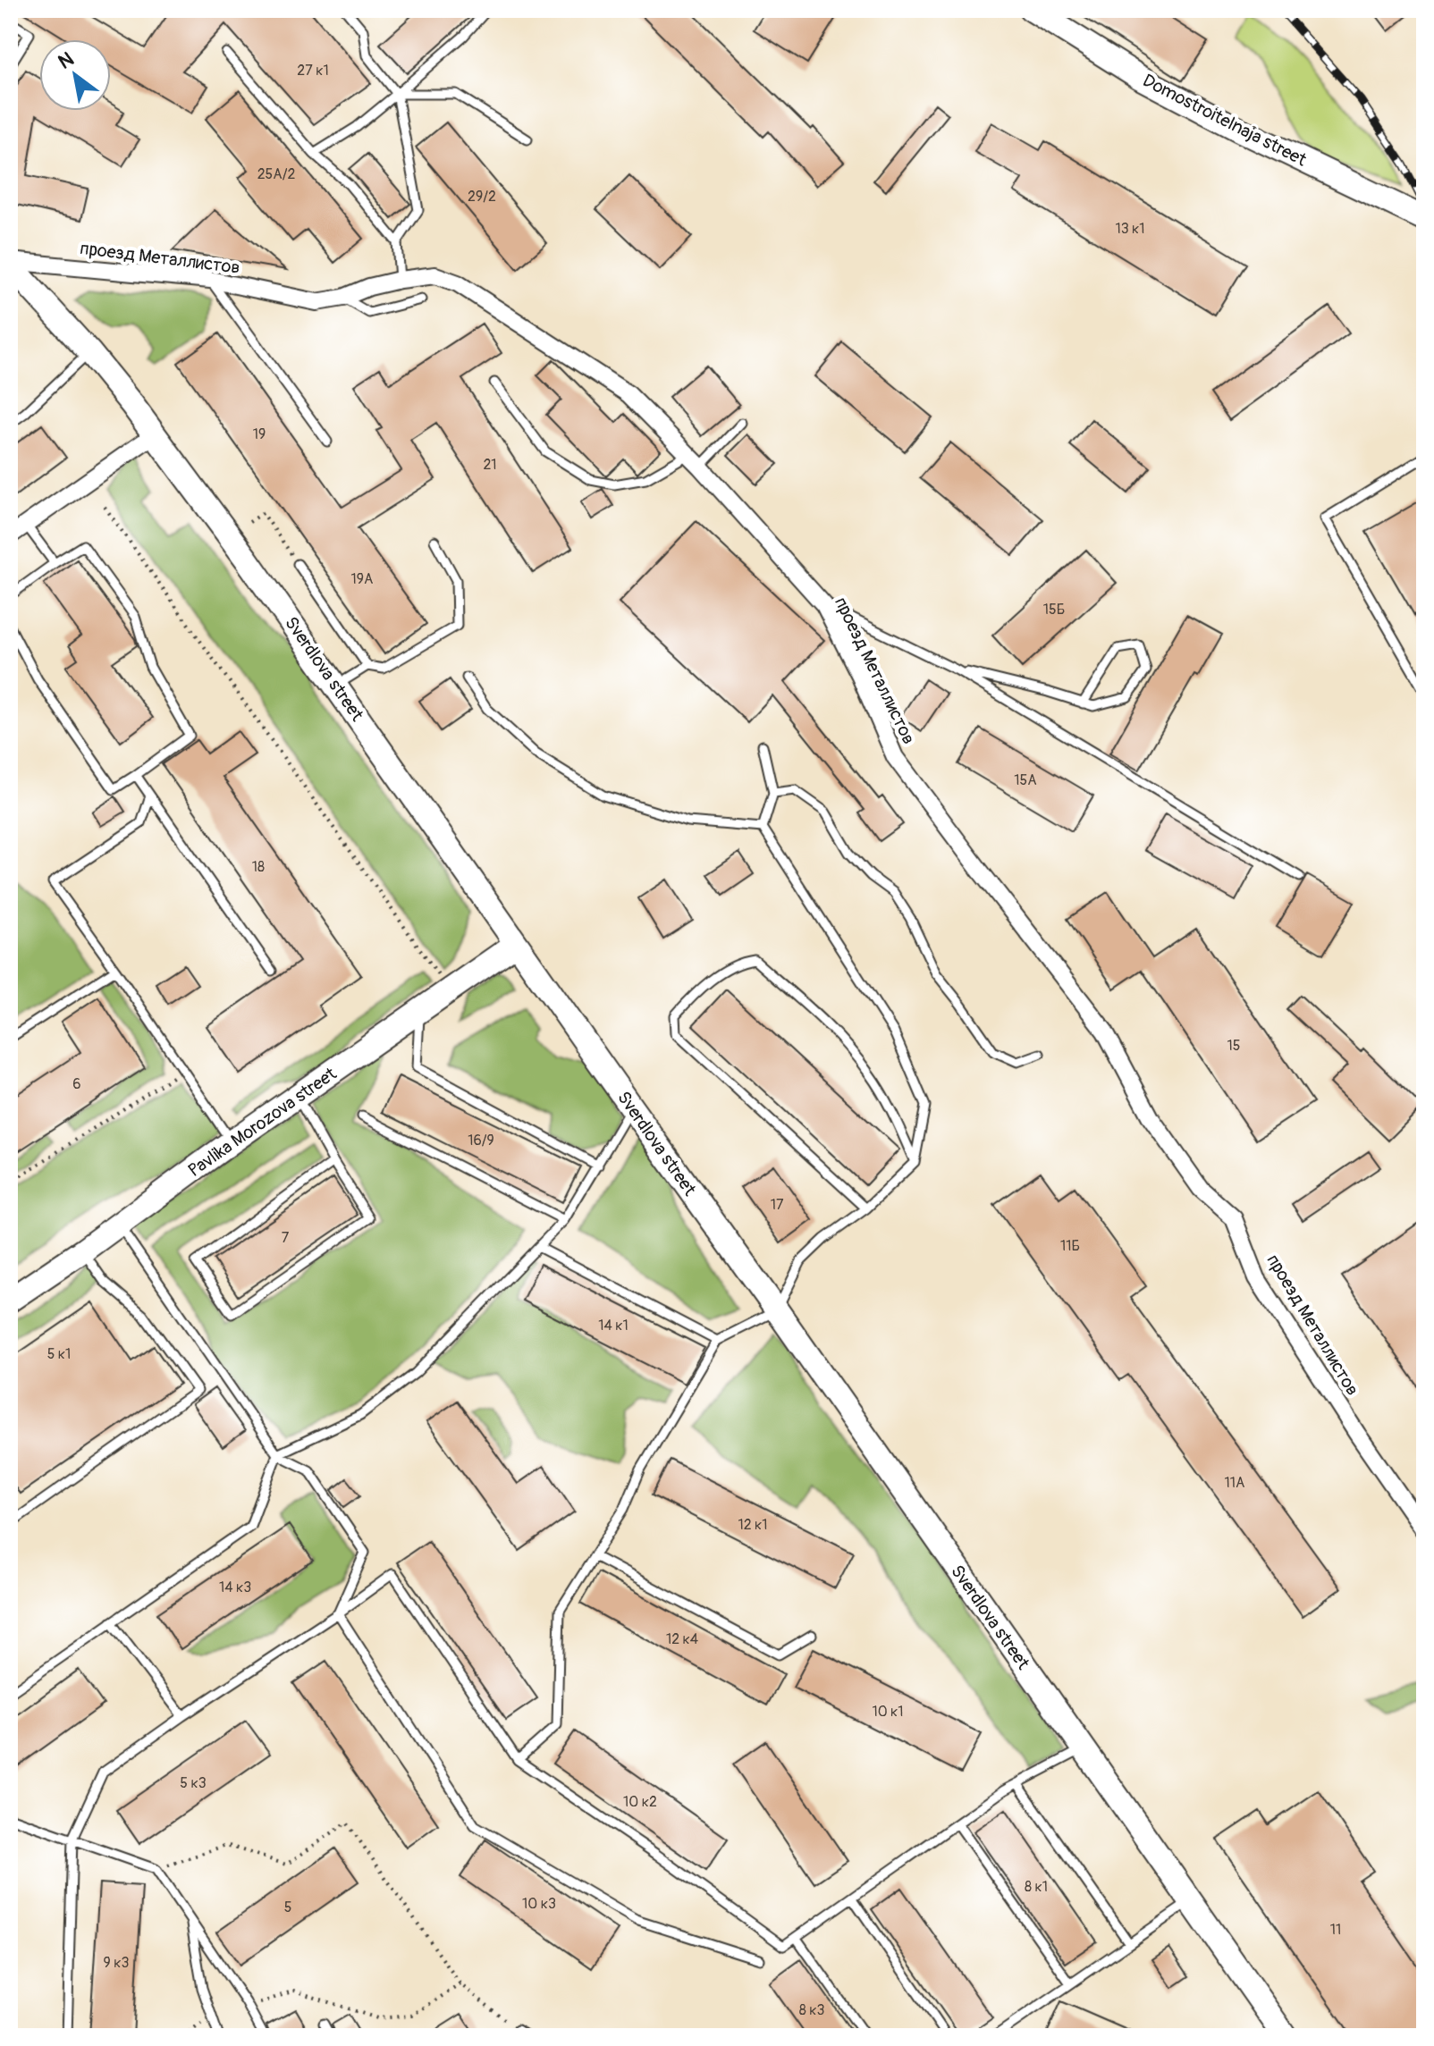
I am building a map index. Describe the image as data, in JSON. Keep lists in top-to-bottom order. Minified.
{"streets":{"street":["Domostroitelnaja street","проезд Металлистов","Sverdlova street","Pavlika Morozova street"]},"crossings":[["проезд Металлистов","Sverdlova street"],["Sverdlova street","Pavlika Morozova street"]],"house_numbers":["27 к1","25А/2","29/2","13 к1","19","21","19А","15Б","15А","18","15","6","16/9","17","7","11Б","14 к1","5 к1","11А","12 к1","14 к3","12 к4","10 к1","5 к3","10 к2","8 к1","10 к3","5","11","9 к3","8 к3"],"north":"top left"}
